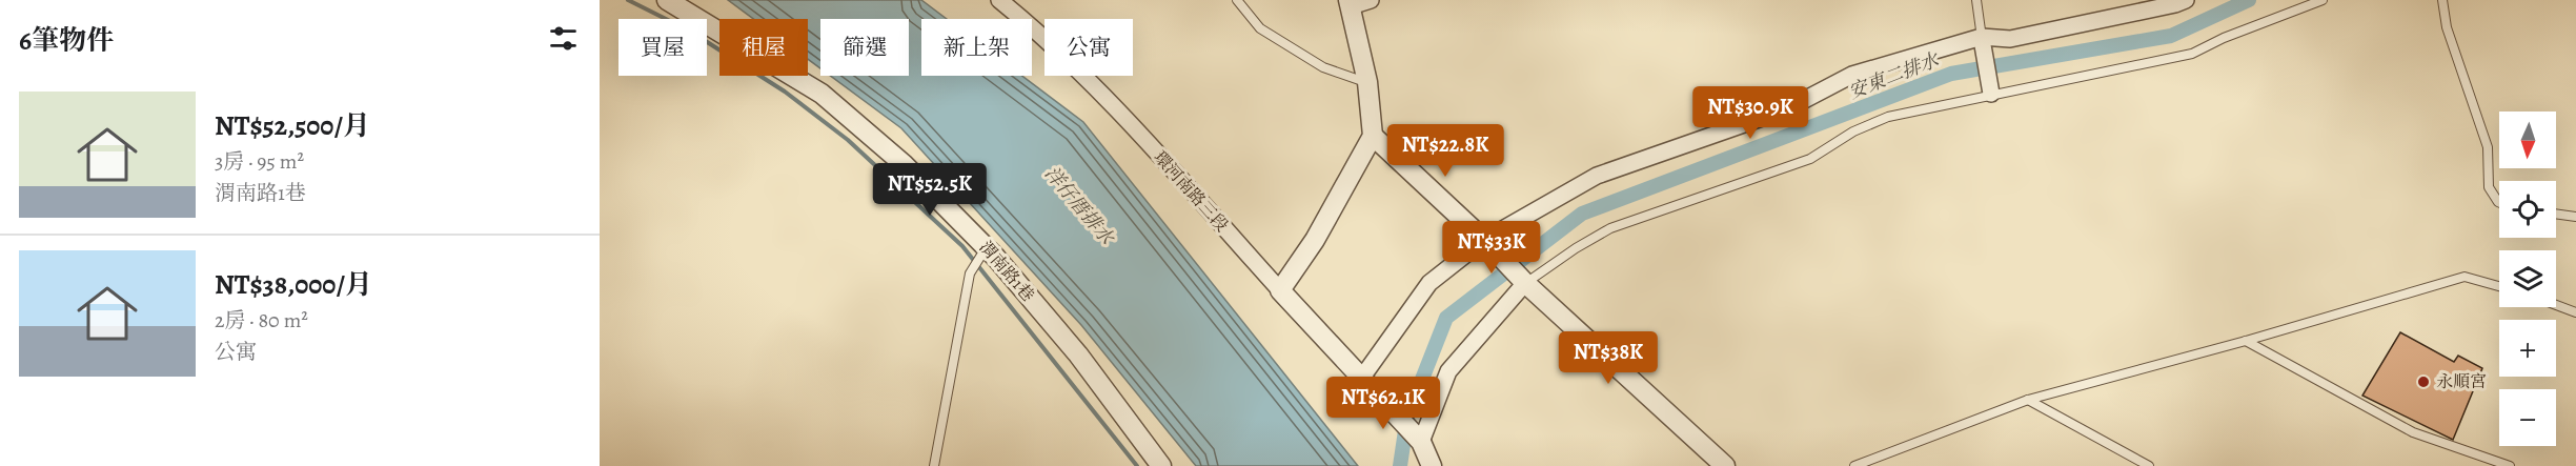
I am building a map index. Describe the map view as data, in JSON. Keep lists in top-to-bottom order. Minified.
{"streets":{"street":["環河南路三段","渭南路1巷"]},"water":["安東二排水","洋仔厝排水"],"places":["永順宮"],"north":"bottom","page":{"heading":"6筆物件","chip":["買屋","租屋","篩選","新上架","公寓"],"list":[{"name":"NT$52,500/月","note":"3房 · 95 m² · 渭南路1巷"},{"name":"NT$38,000/月","note":"2房 · 80 m² · 公寓"}],"price":["NT$30.9K","NT$22.8K","NT$52.5K","NT$33K","NT$38K","NT$62.1K"],"map_buttons":["+","−"]}}
